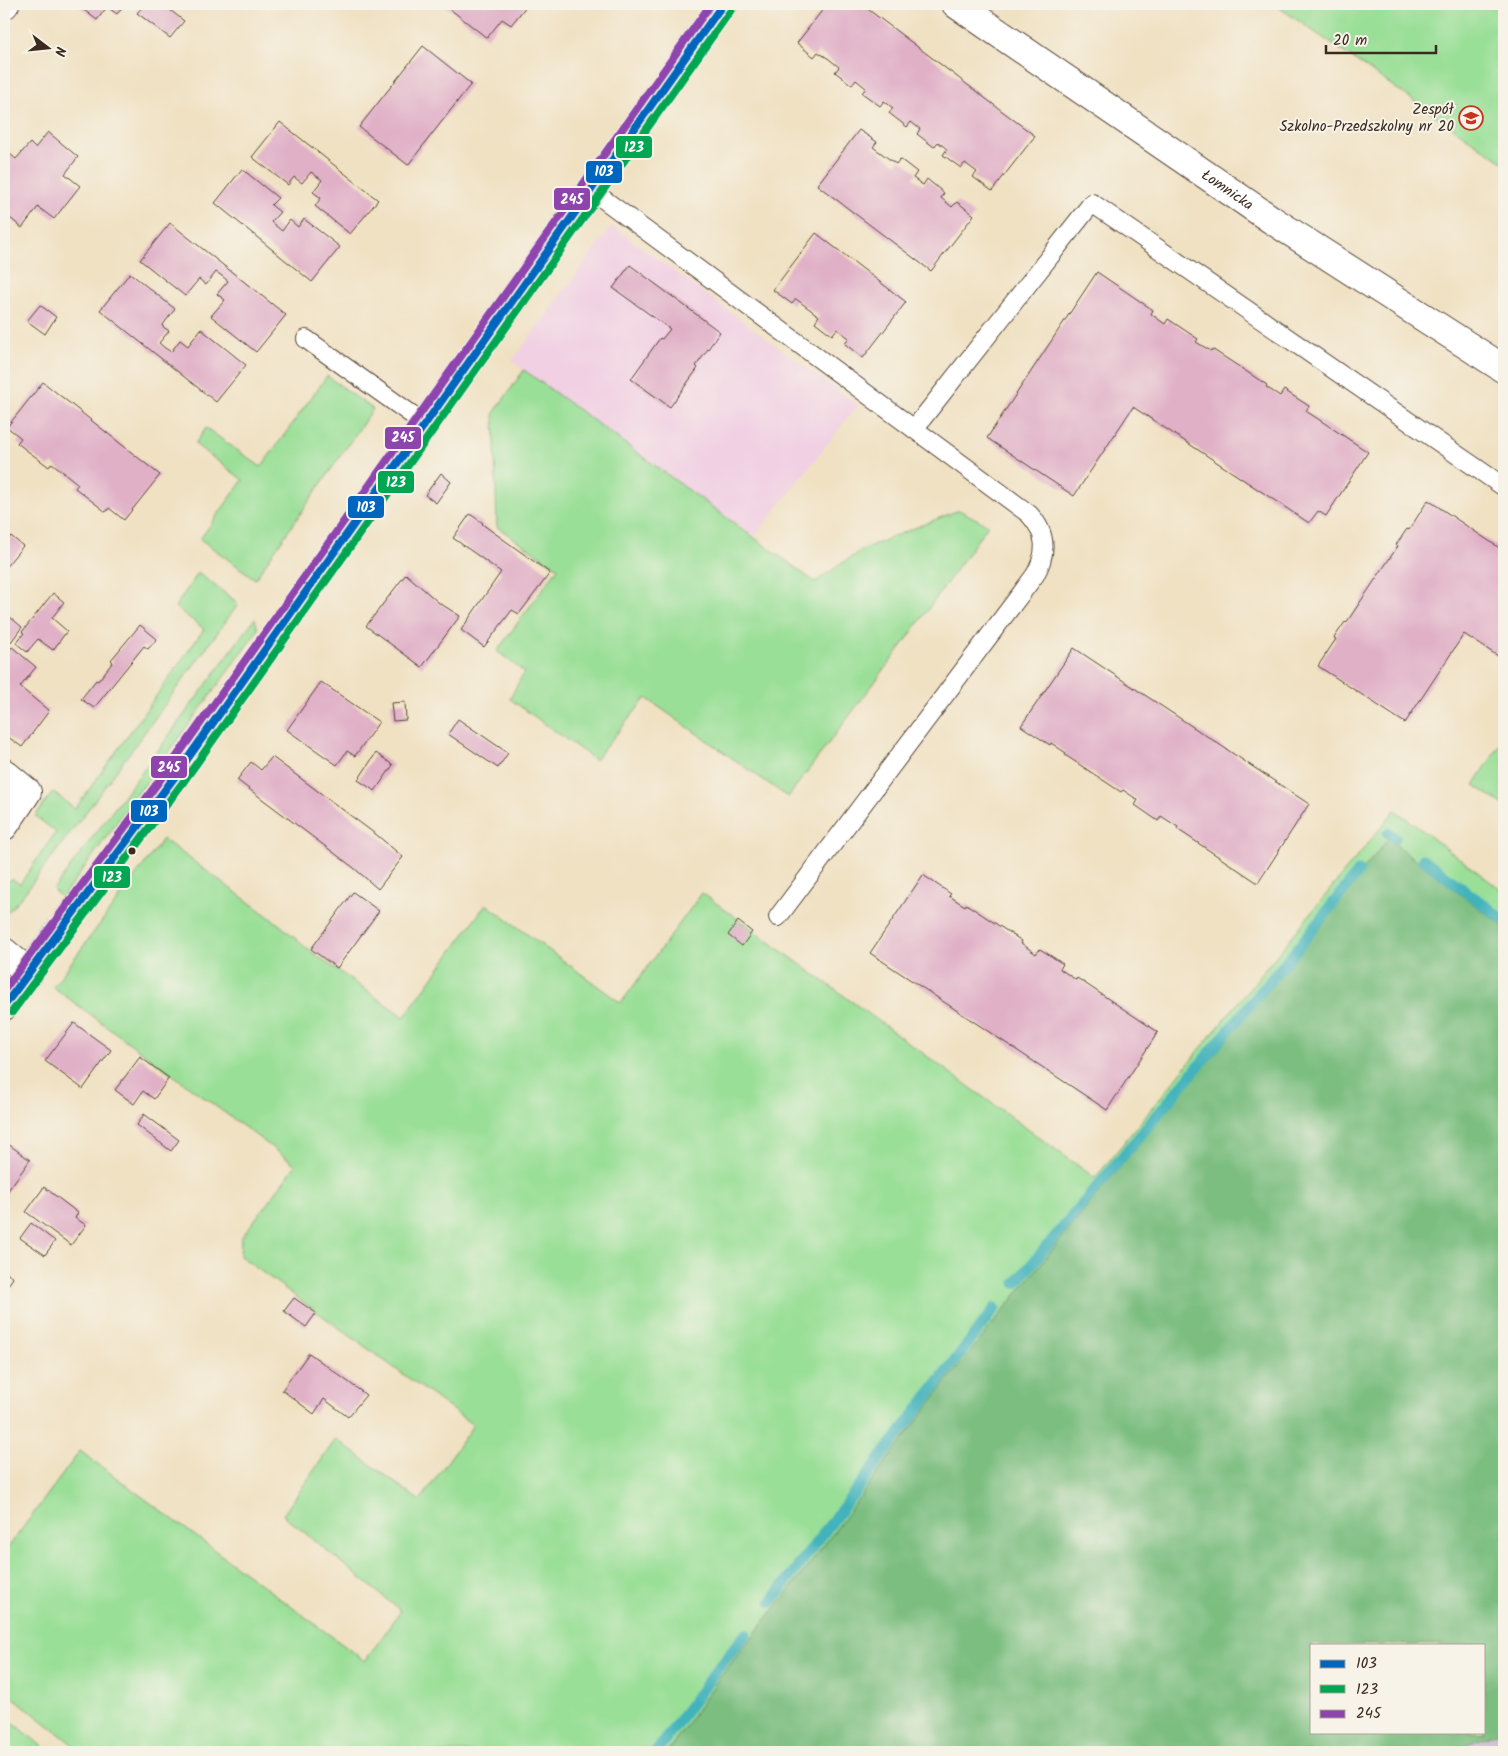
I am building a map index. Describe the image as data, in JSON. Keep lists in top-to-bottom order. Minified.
{"streets":{"street":["Łomnicka"]},"places":{"school or university":["Zespół Szkolno-Przedszkolny nr 20"]},"lines":["transit line 103","transit line 245","transit line 123"],"legend":["103","123","245"],"scale_bar":"20 m","north":"right"}
